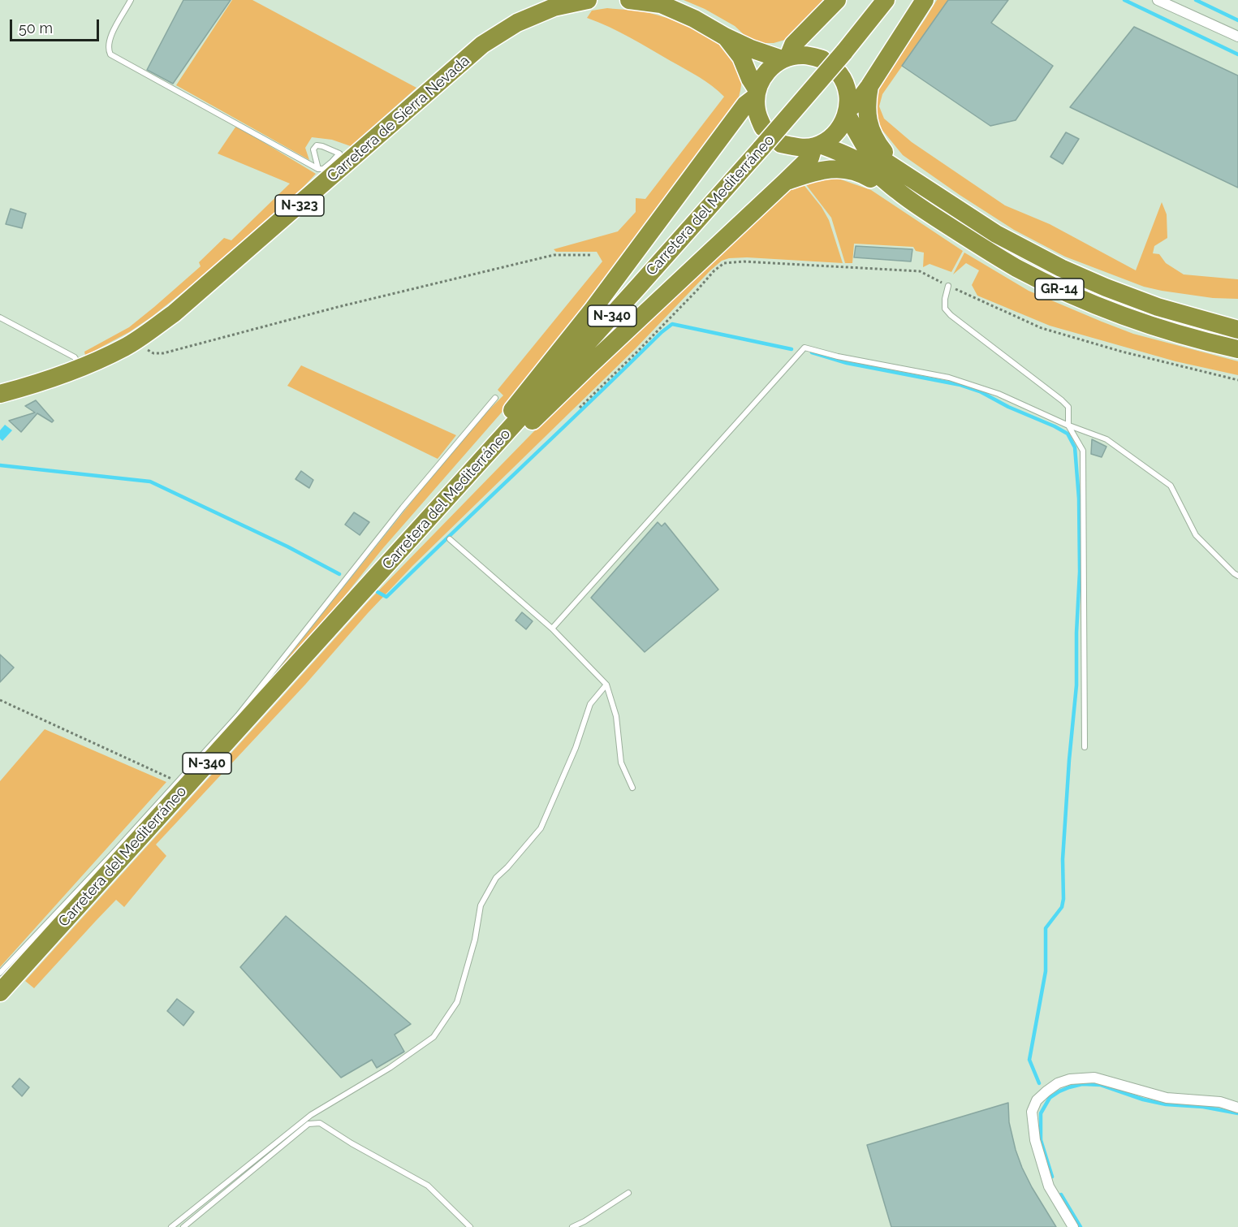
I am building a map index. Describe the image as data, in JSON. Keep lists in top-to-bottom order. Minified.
{"streets":{"highway":["Carretera de Sierra Nevada","N-323","Carretera del Mediterráneo","GR-14","N-340"]},"scale_bar":"50 m"}
